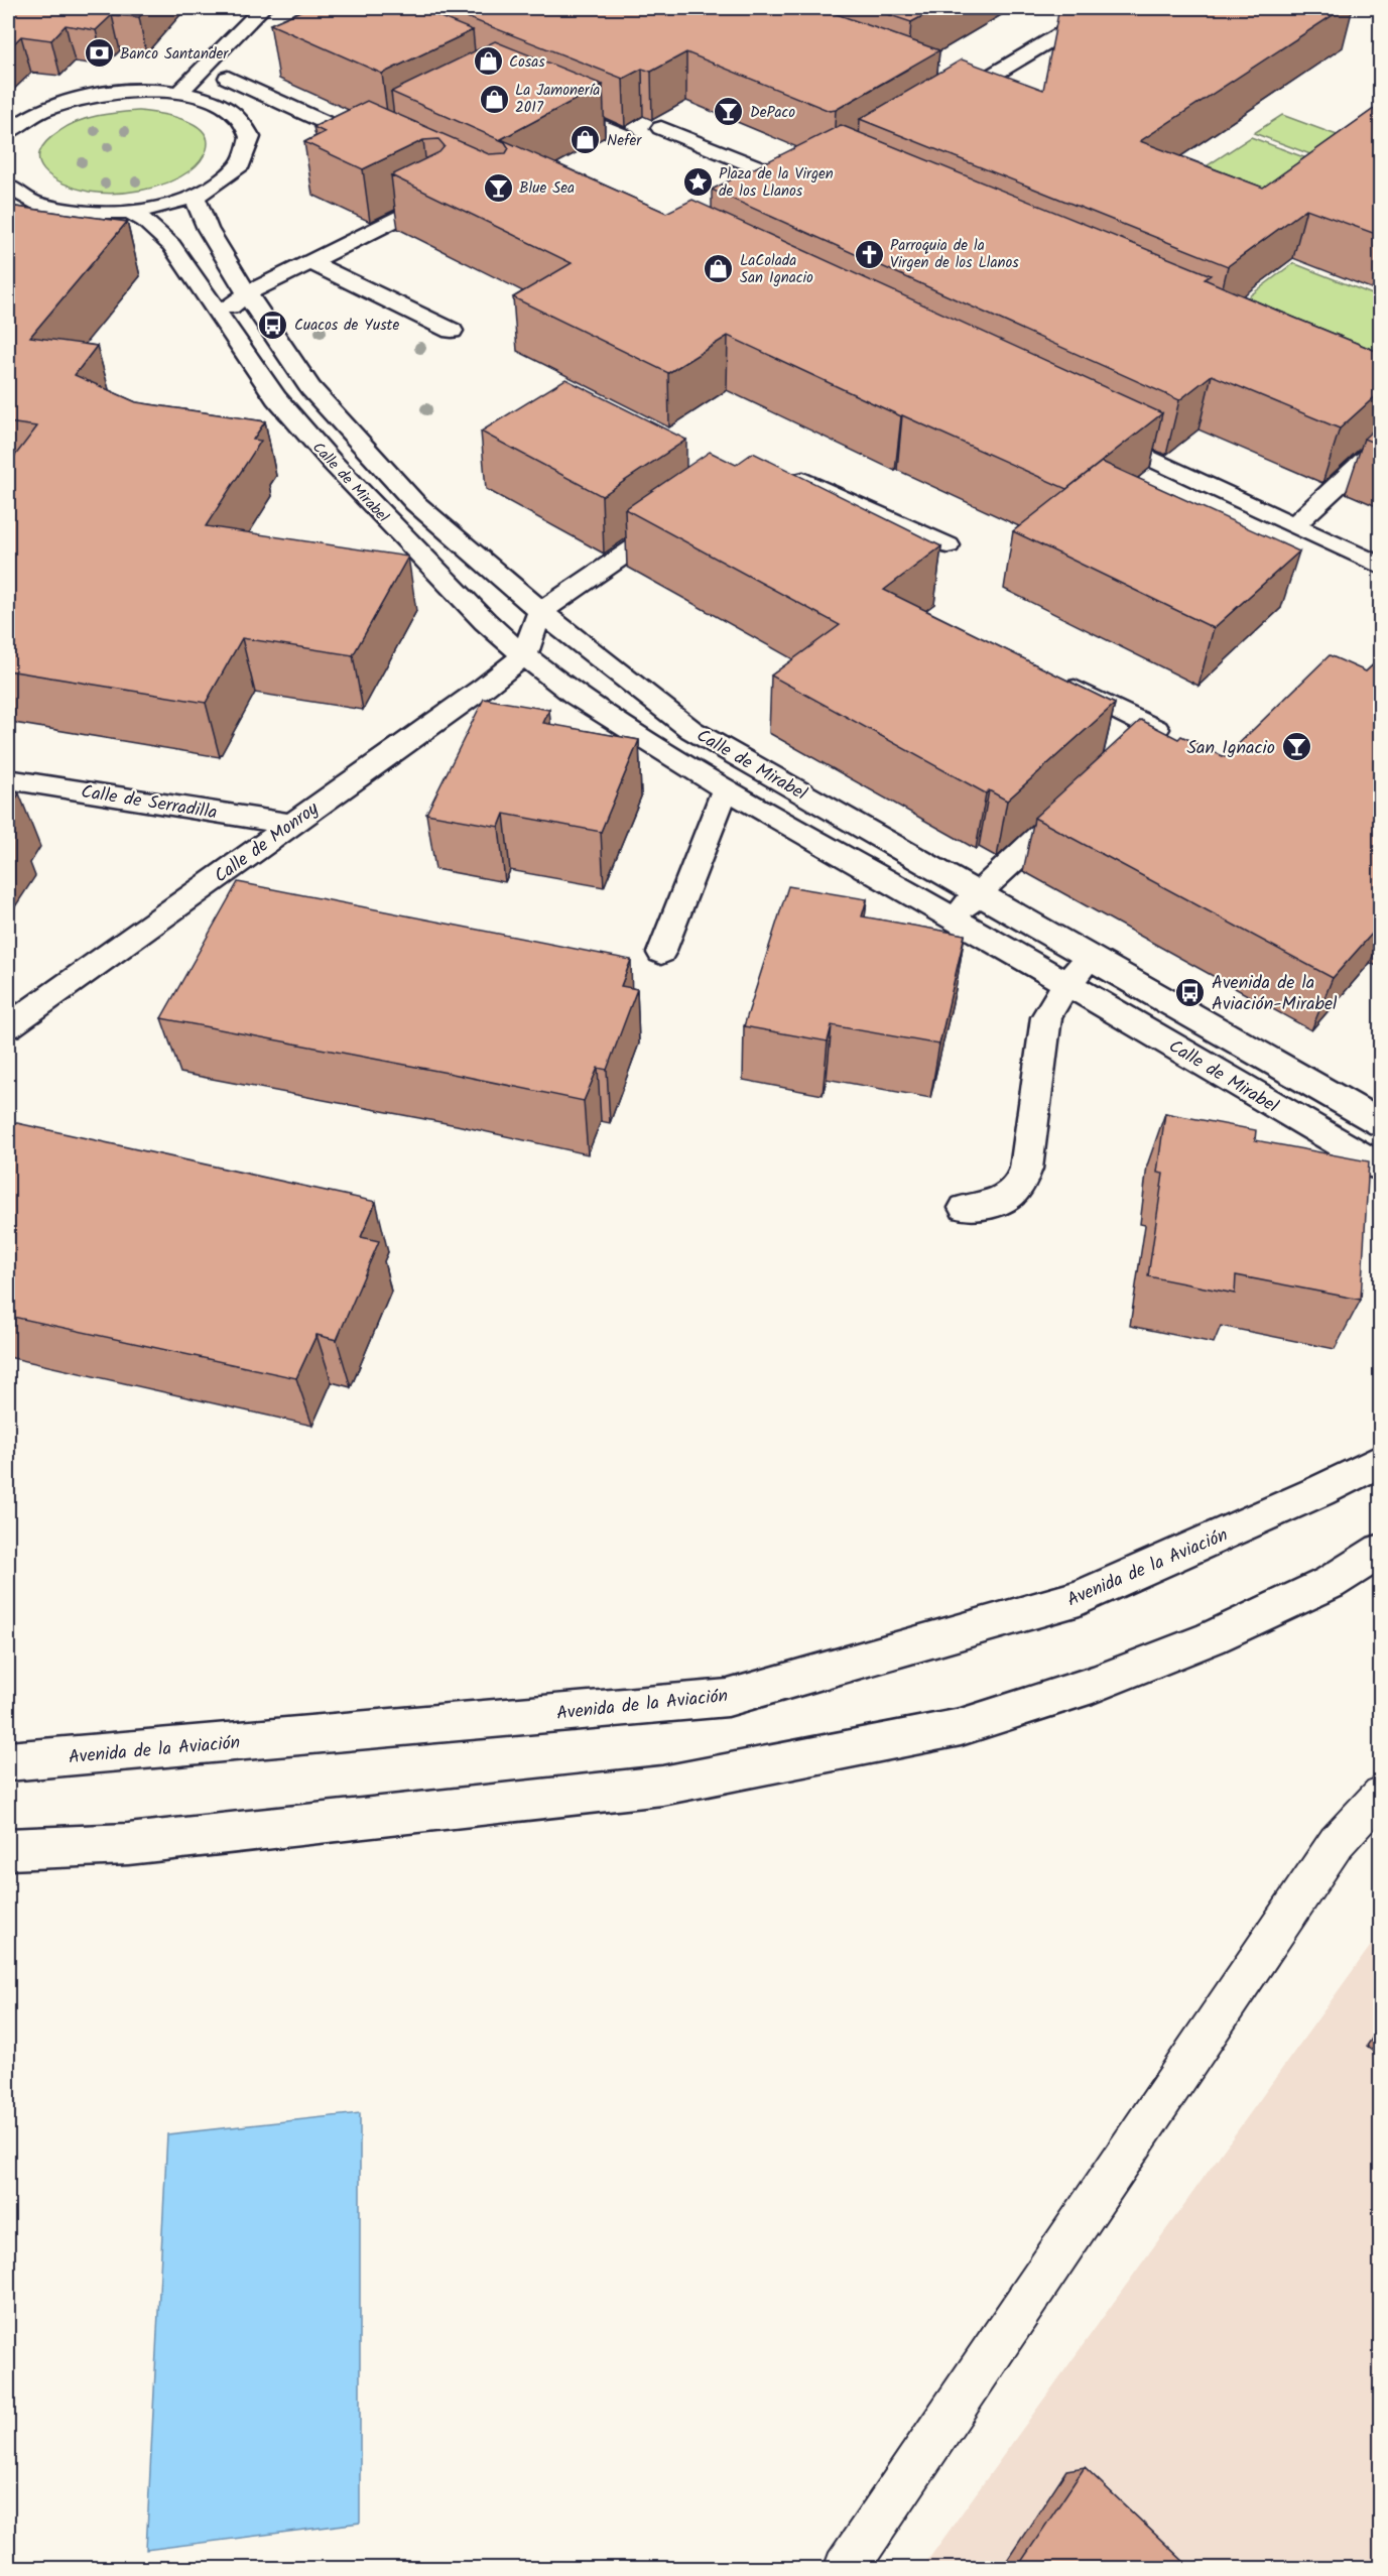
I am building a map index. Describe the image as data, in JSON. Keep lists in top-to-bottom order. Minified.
{"streets":{"street":["Calle de Mirabel","Calle de Serradilla","Calle de Monroy","Avenida de la Aviación"]},"crossings":[["Calle de Mirabel","Calle de Monroy"],["Calle de Serradilla","Calle de Monroy"]],"places":{"bank":["Banco Santander"],"shop":["Cosas","La Jamonería 2017","Nefer","LaColada San Ignacio"],"bar":["DePaco","Blue Sea","San Ignacio"],"place":["Plaza de la Virgen de los Llanos"],"church":["Parroquia de la Virgen de los Llanos"],"bus stop":["Cuacos de Yuste","Avenida de la Aviación-Mirabel"]}}
